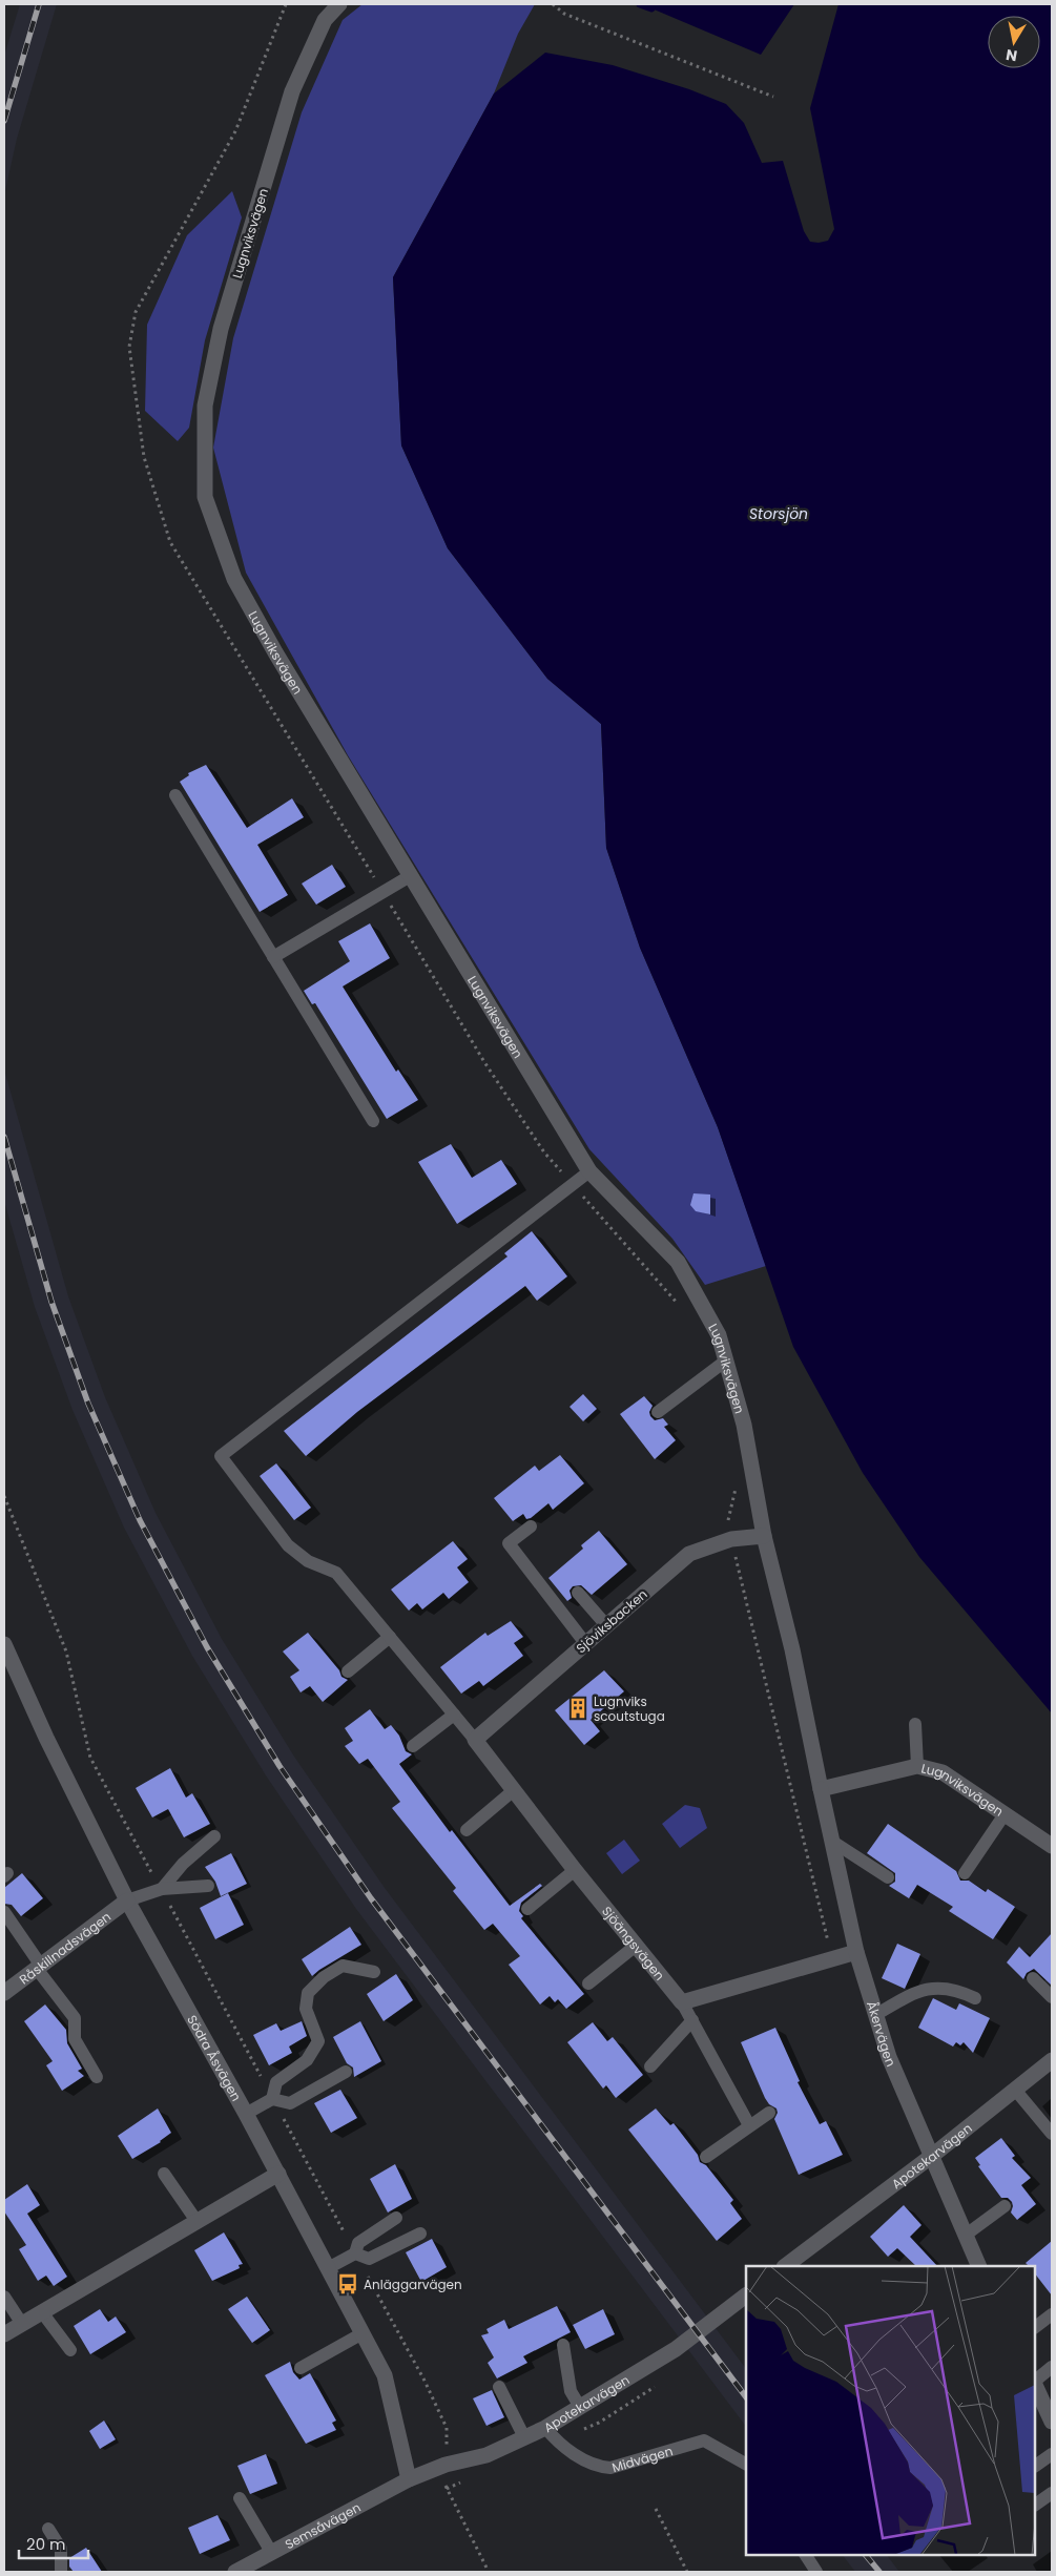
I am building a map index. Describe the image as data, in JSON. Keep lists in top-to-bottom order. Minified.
{"streets":{"street":["Lugnviksvägen","Sjöviksbacken","Sjöängsvägen","Råskillnadsvägen","Åkervägen","Södra Åsvägen","Apotekarvägen","Semsåvägen"],"lane":["Midvägen"]},"crossings":[["Lugnviksvägen","Sjöviksbacken"],["Lugnviksvägen","Åkervägen"],["Sjöviksbacken","Sjöängsvägen"],["Råskillnadsvägen","Södra Åsvägen"],["Åkervägen","Apotekarvägen"],["Södra Åsvägen","Apotekarvägen"],["Södra Åsvägen","Semsåvägen"],["Apotekarvägen","Midvägen"],["Apotekarvägen","Semsåvägen"]],"water":["Storsjön"],"places":{"building":["Lugnviks scoutstuga"],"bus stop":["Anläggarvägen"]},"scale_bar":"20 m","north":"bottom"}
